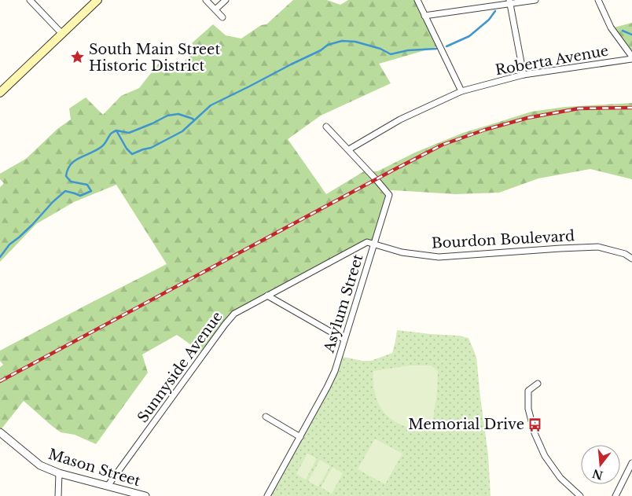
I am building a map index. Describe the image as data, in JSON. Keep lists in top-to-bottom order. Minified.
{"streets":{"street":["Roberta Avenue","Bourdon Boulevard","Asylum Street","Sunnyside Avenue","Mason Street"]},"crossings":[["Roberta Avenue","Asylum Street"],["Bourdon Boulevard","Asylum Street"],["Bourdon Boulevard","Sunnyside Avenue"],["Asylum Street","Sunnyside Avenue"],["Sunnyside Avenue","Mason Street"]],"places":{"place":["South Main Street Historic District"],"bus stop":["Memorial Drive"]},"north":"bottom"}
